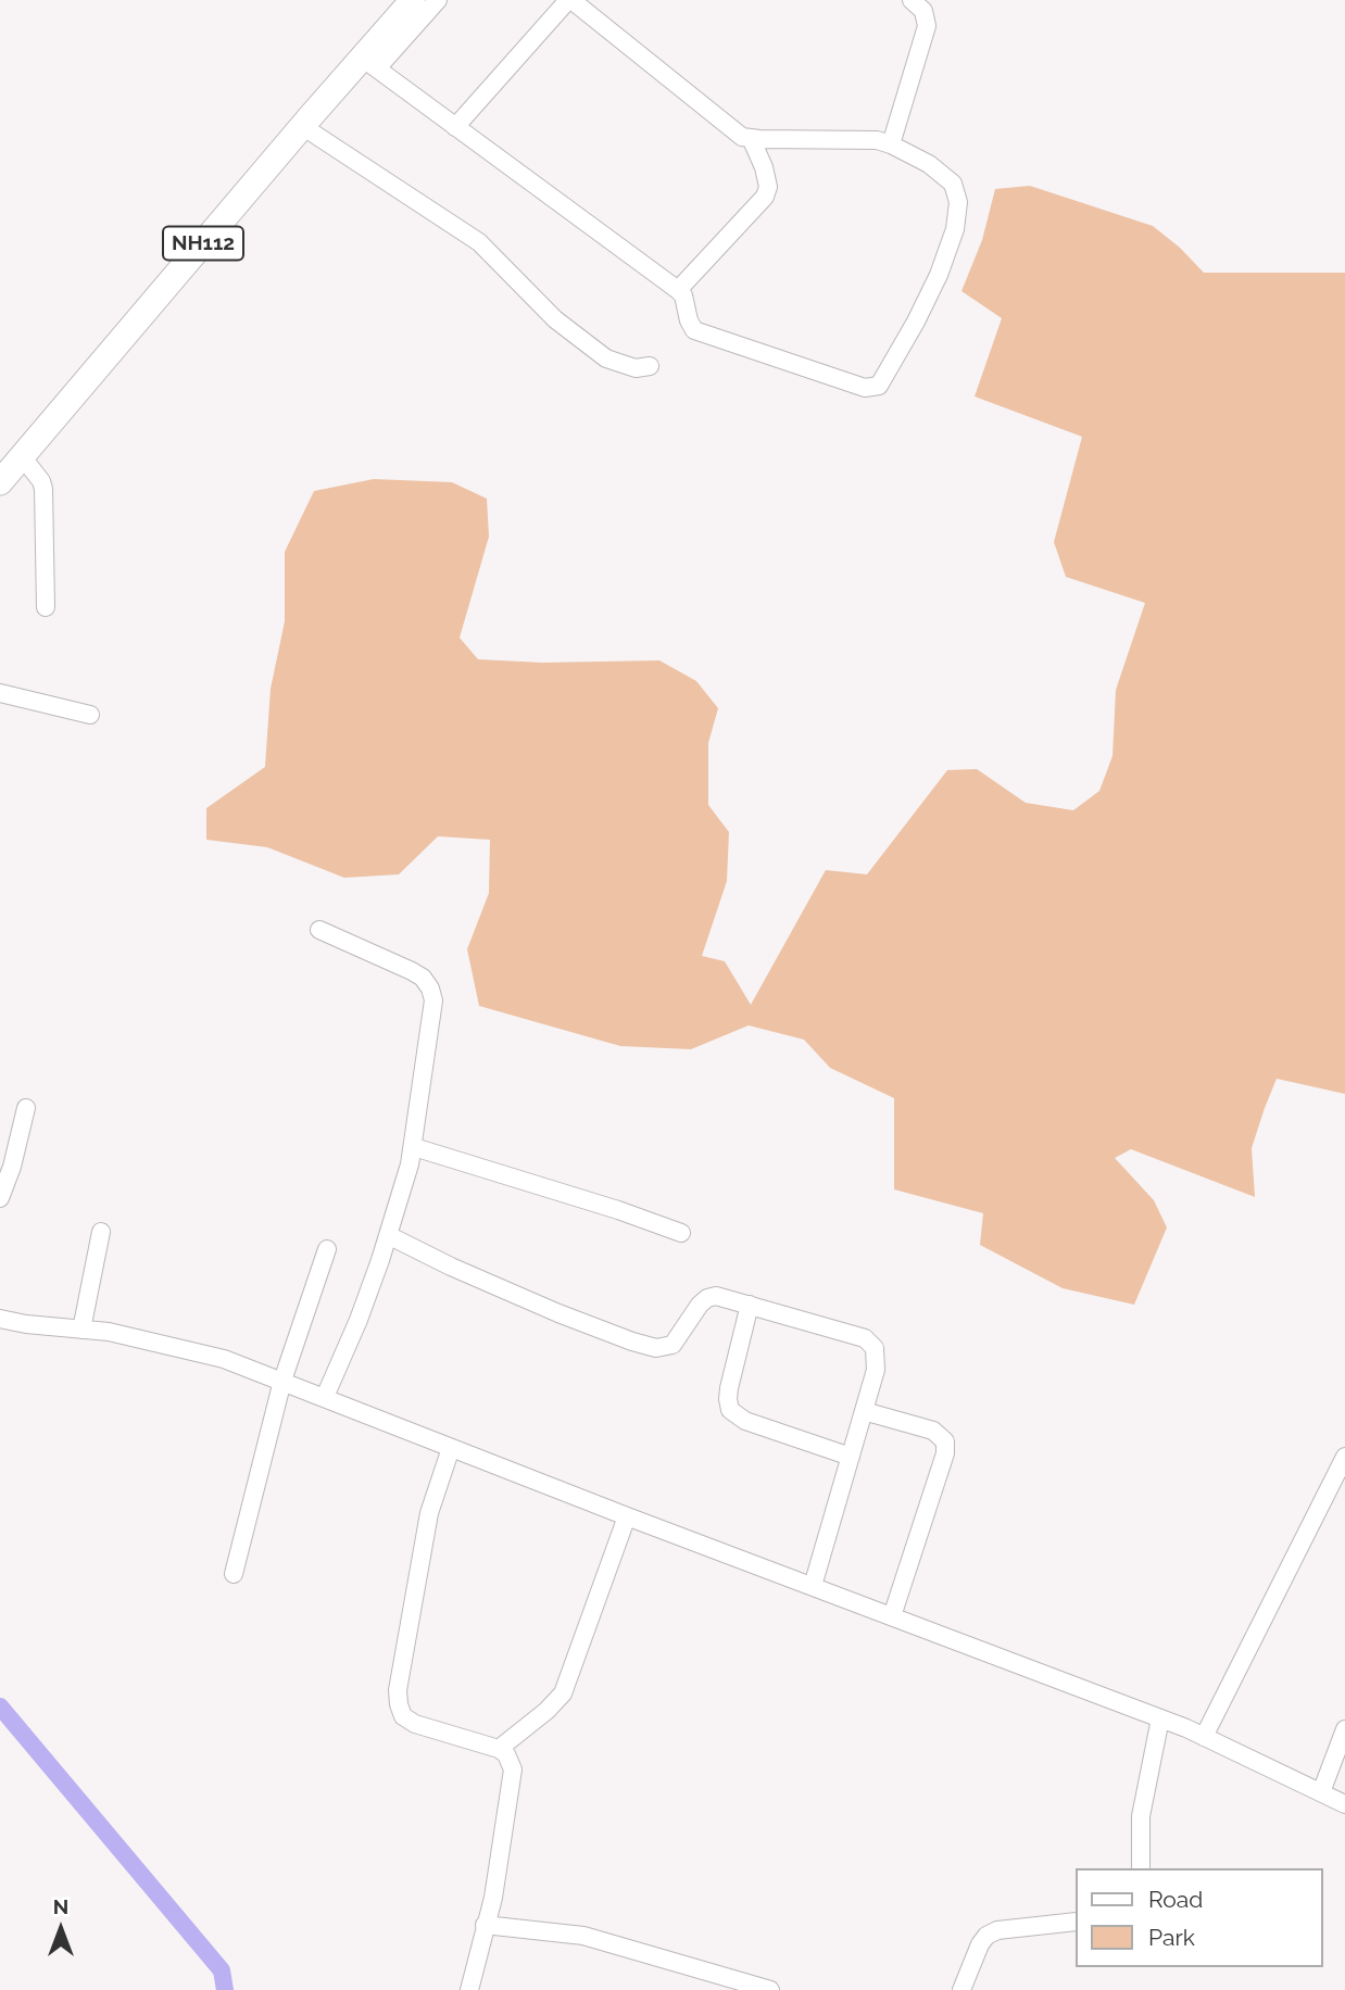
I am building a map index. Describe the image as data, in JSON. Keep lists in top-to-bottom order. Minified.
{"streets":{"highway":["NH112"]},"legend":["Road","Park"],"north":"top"}
